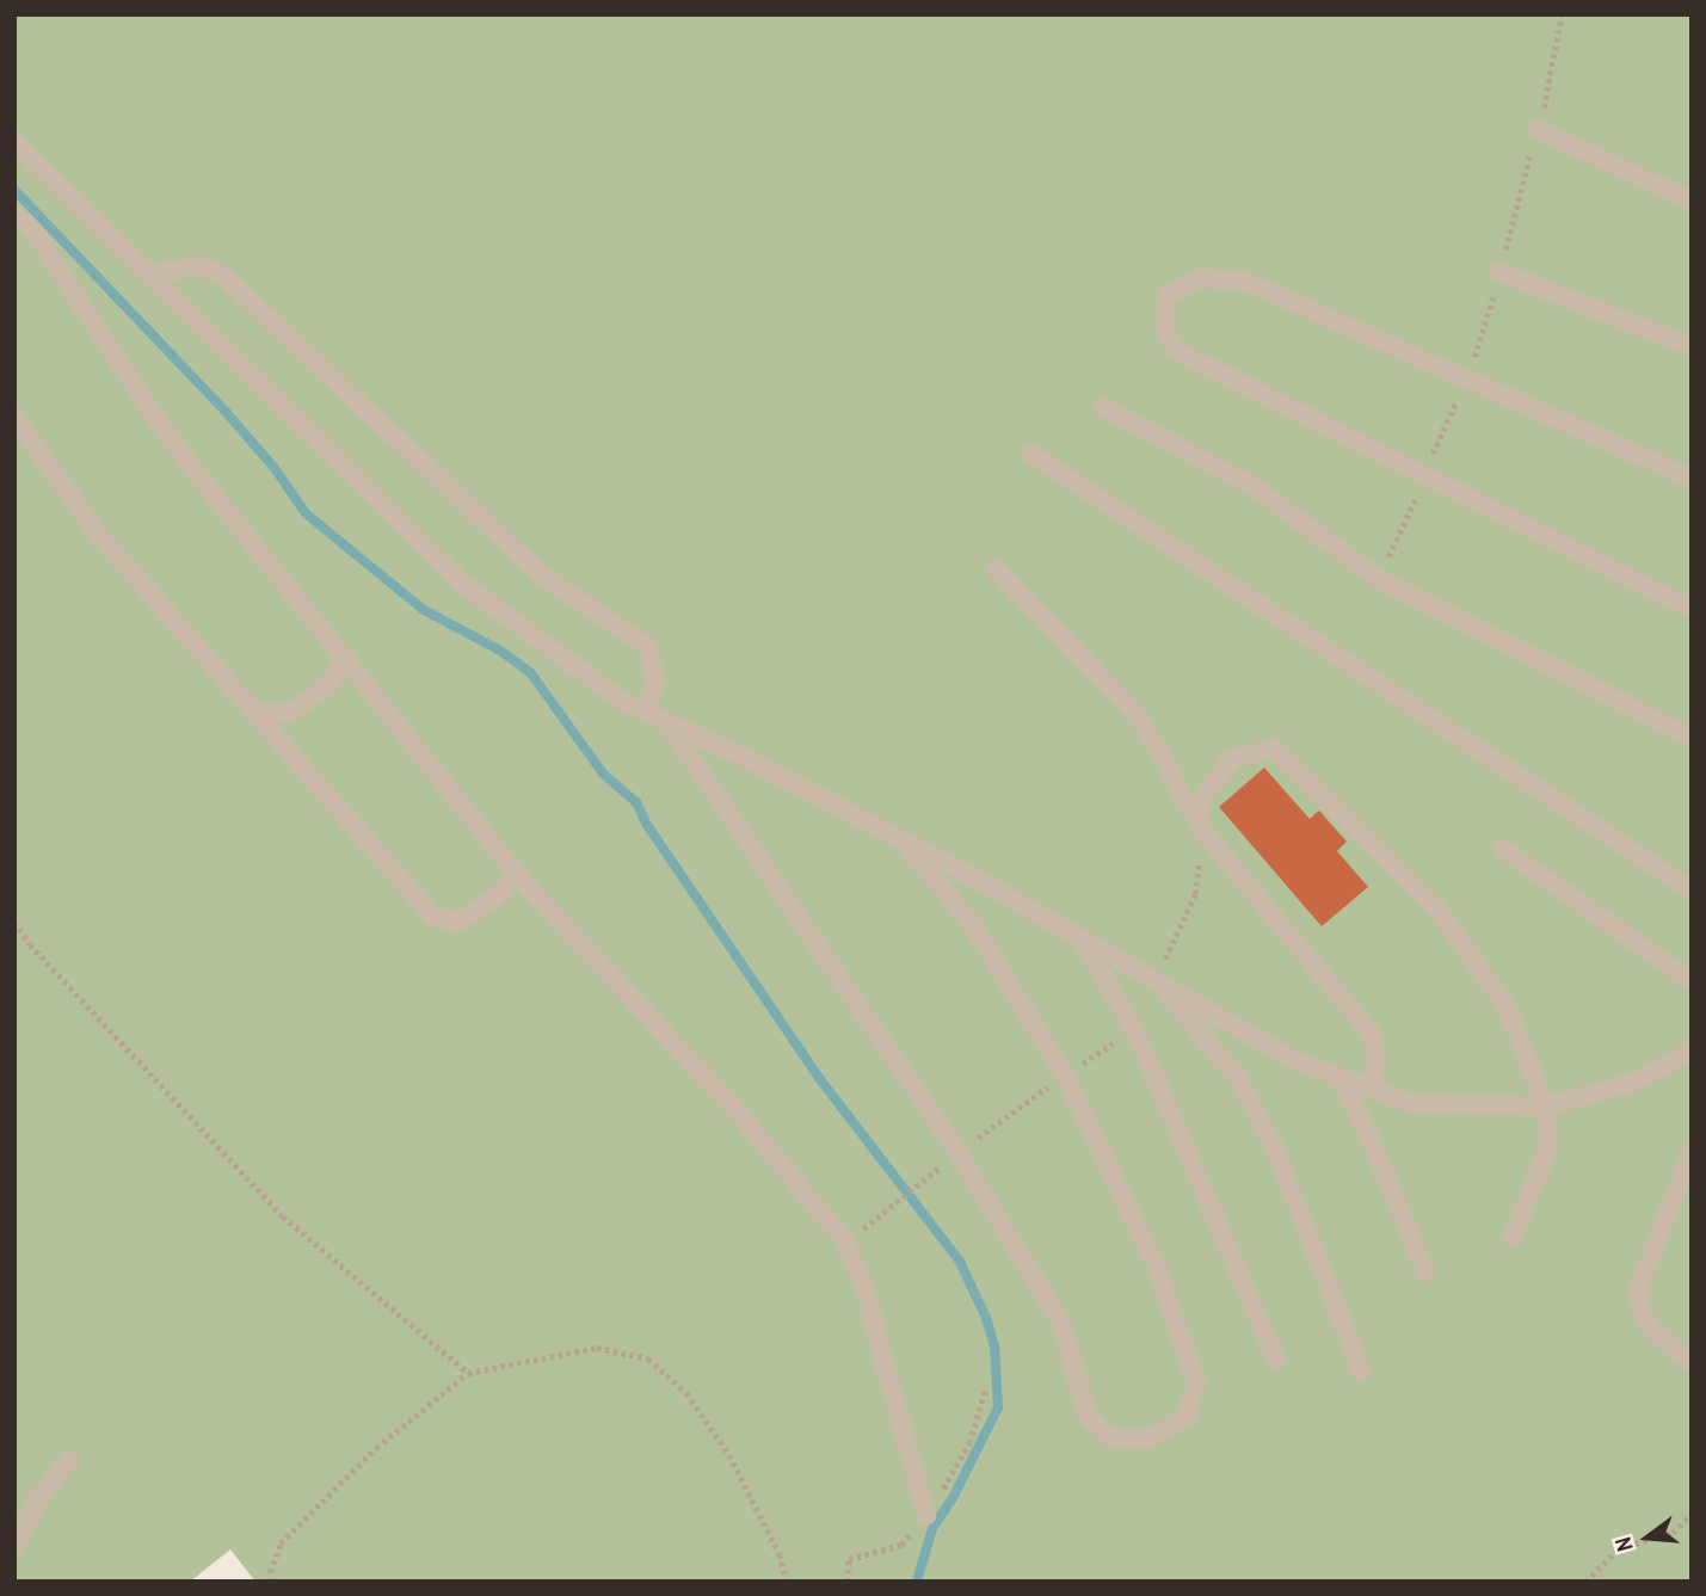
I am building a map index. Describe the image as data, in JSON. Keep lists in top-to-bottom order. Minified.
{"north":"left"}
